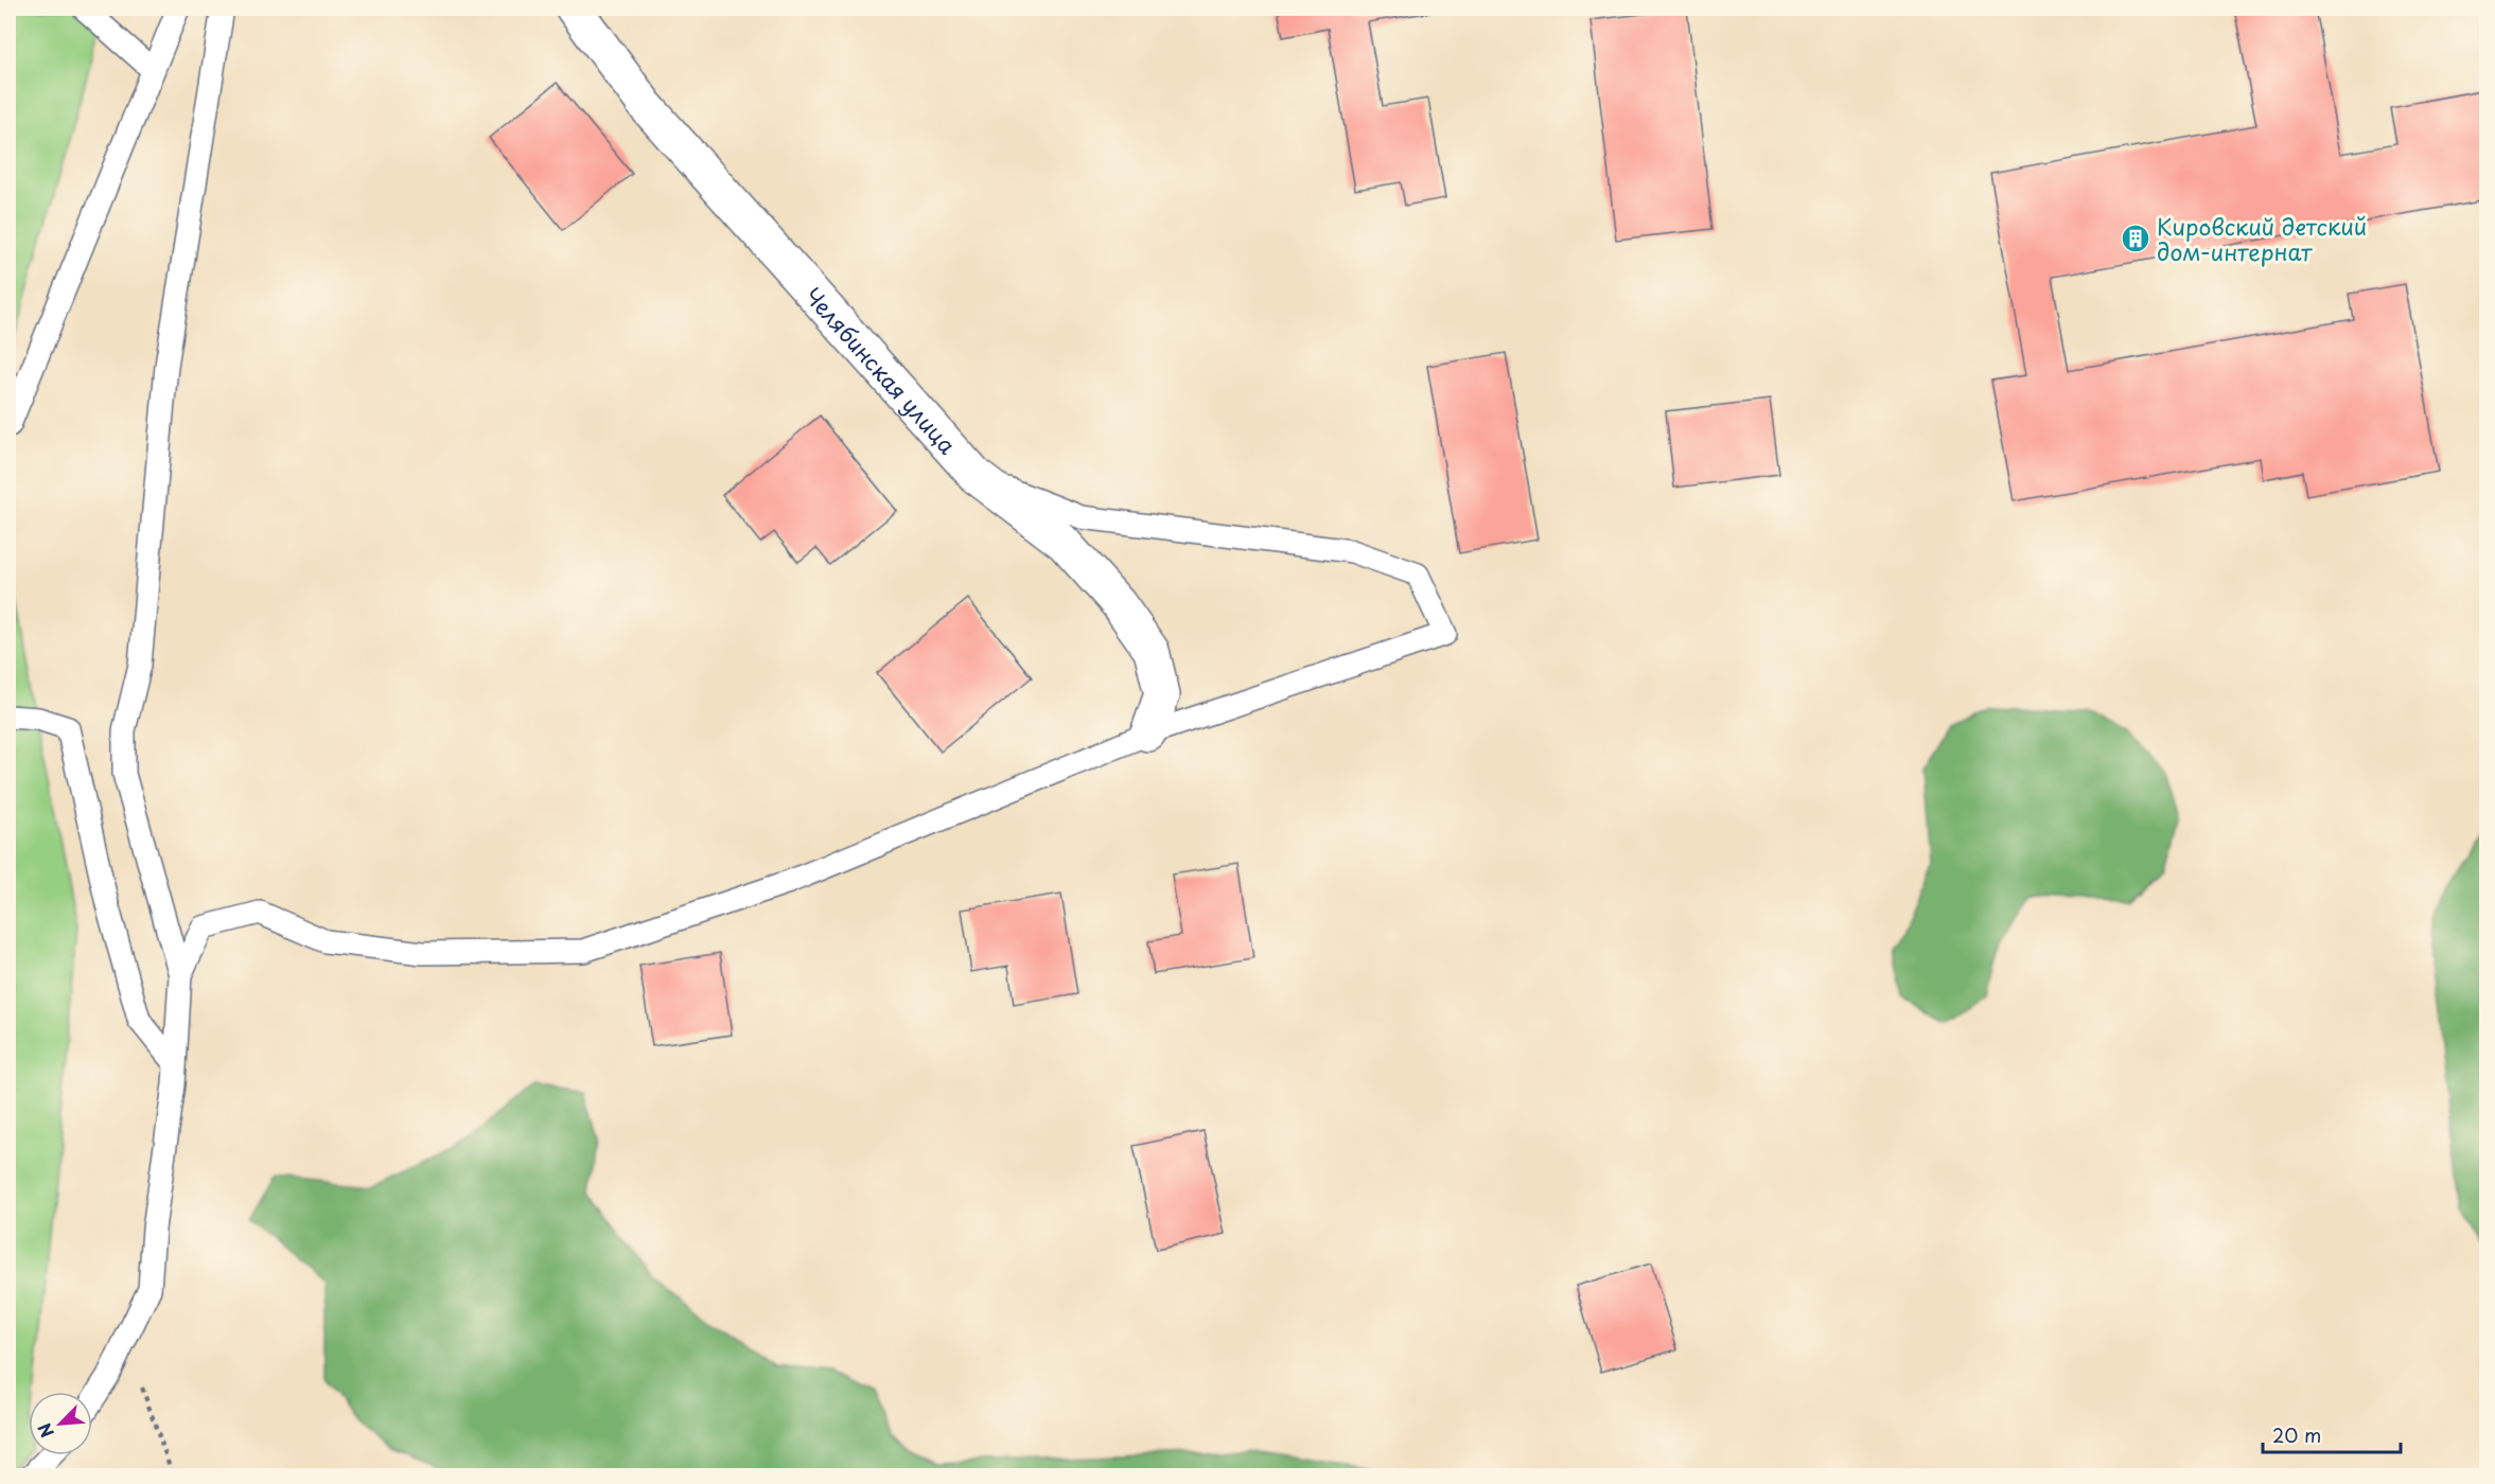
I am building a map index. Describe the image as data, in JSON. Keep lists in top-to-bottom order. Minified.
{"streets":{"street":["Челябинская улица"]},"places":{"building":["Кировский детский дом-интернат"]},"scale_bar":"20 m","north":"bottom left"}
